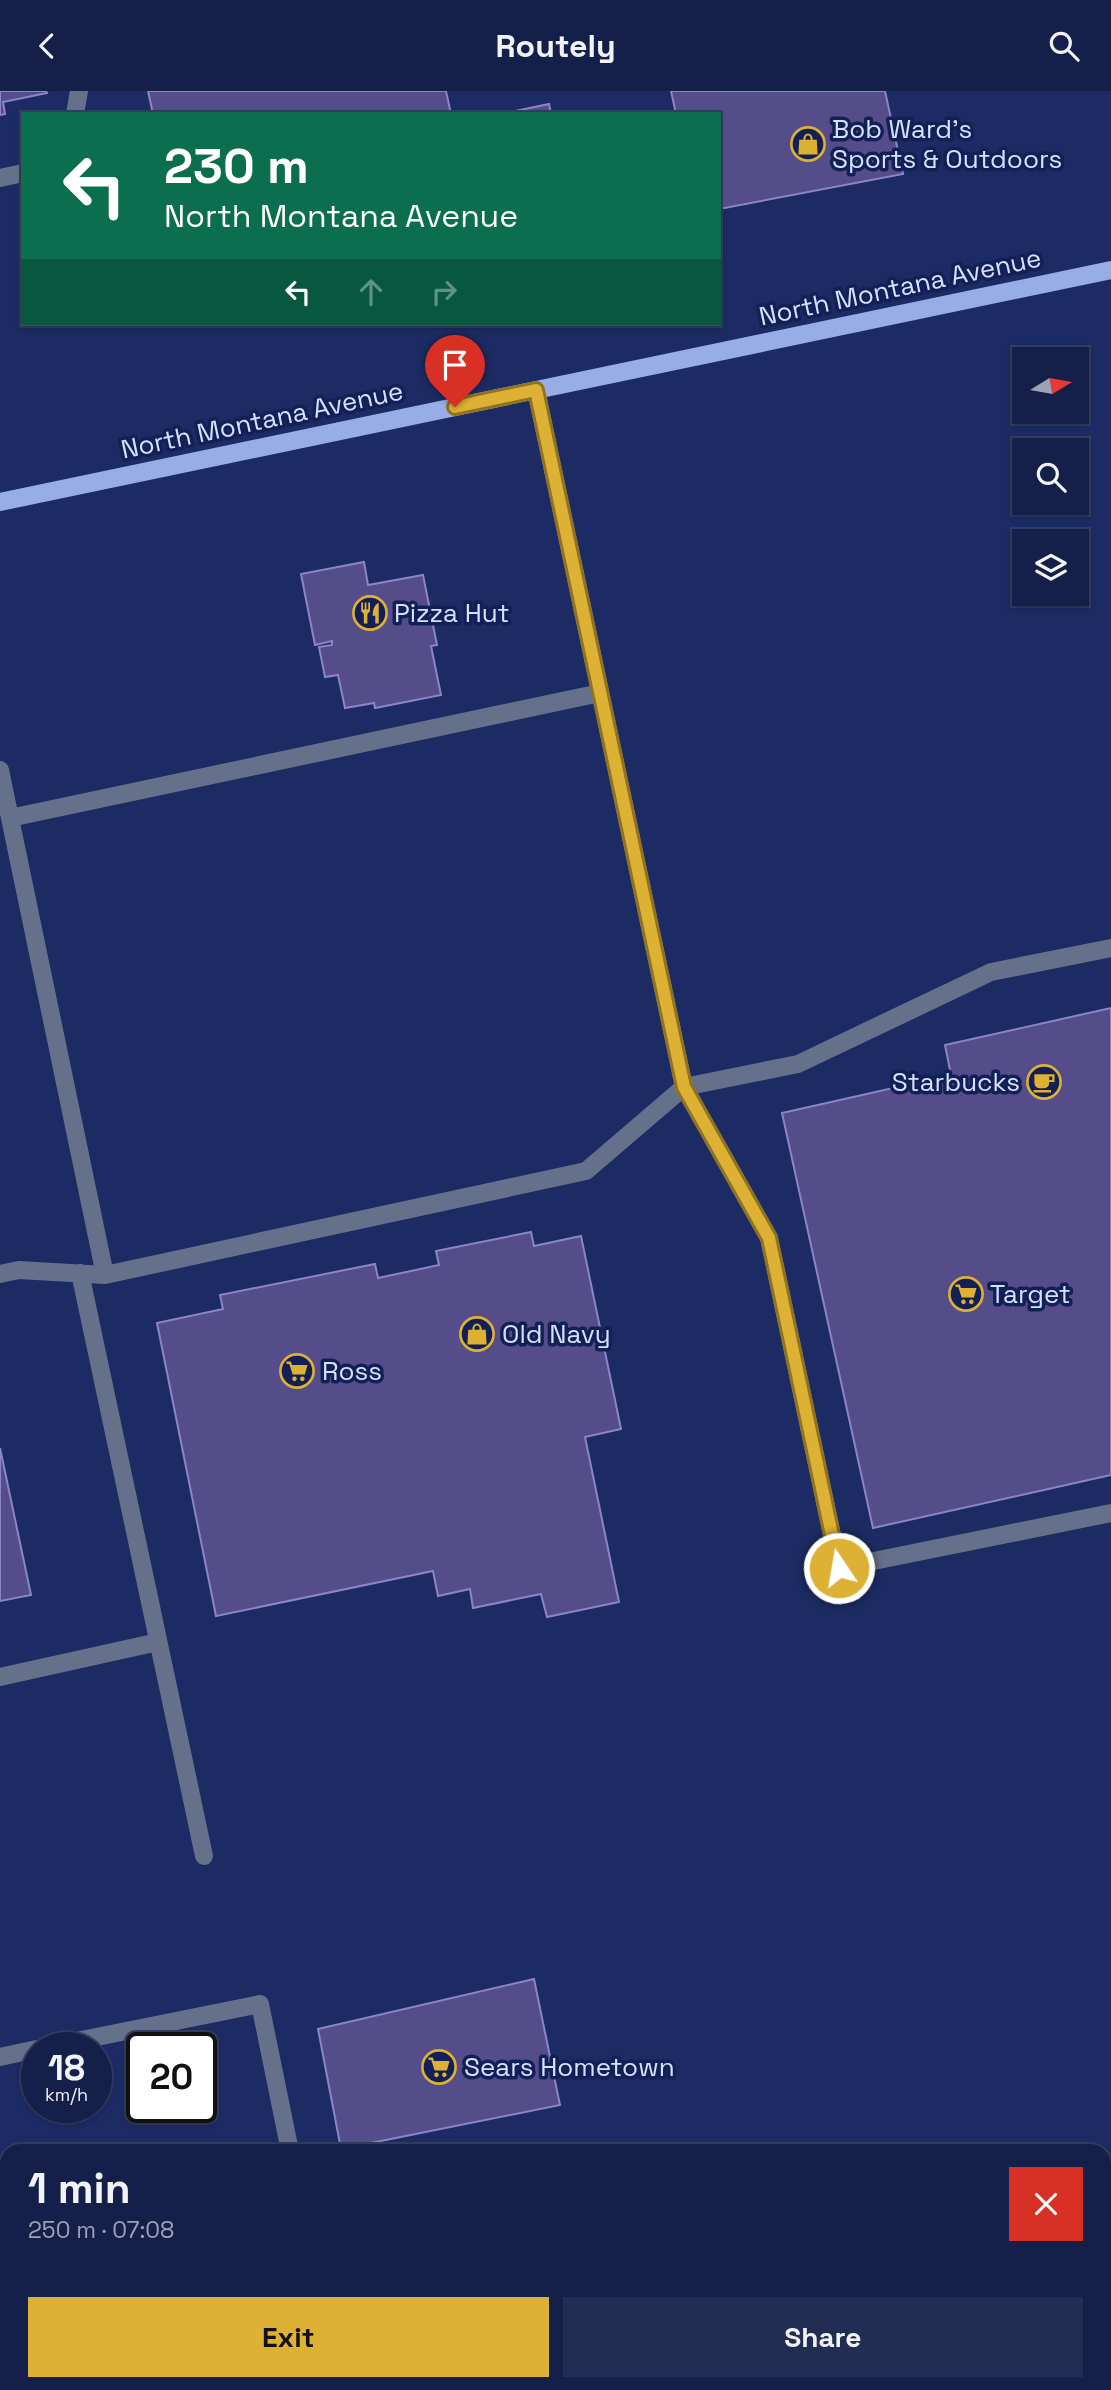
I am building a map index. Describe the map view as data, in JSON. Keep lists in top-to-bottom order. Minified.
{"streets":{"main road":["North Montana Avenue"]},"places":{"shop":["Bob Ward's Sports & Outdoors","Old Navy"],"restaurant":["Pizza Hut"],"cafe":["Starbucks"],"supermarket":["Target","Ross","Sears Hometown"]},"north":"right","page":{"header":"Routely","turn":["230 m","North Montana Avenue"],"speed":"18 km/h","limit":"20","heading":["1 min","250 m · 07:08"],"buttons":["Exit","Share"]}}
